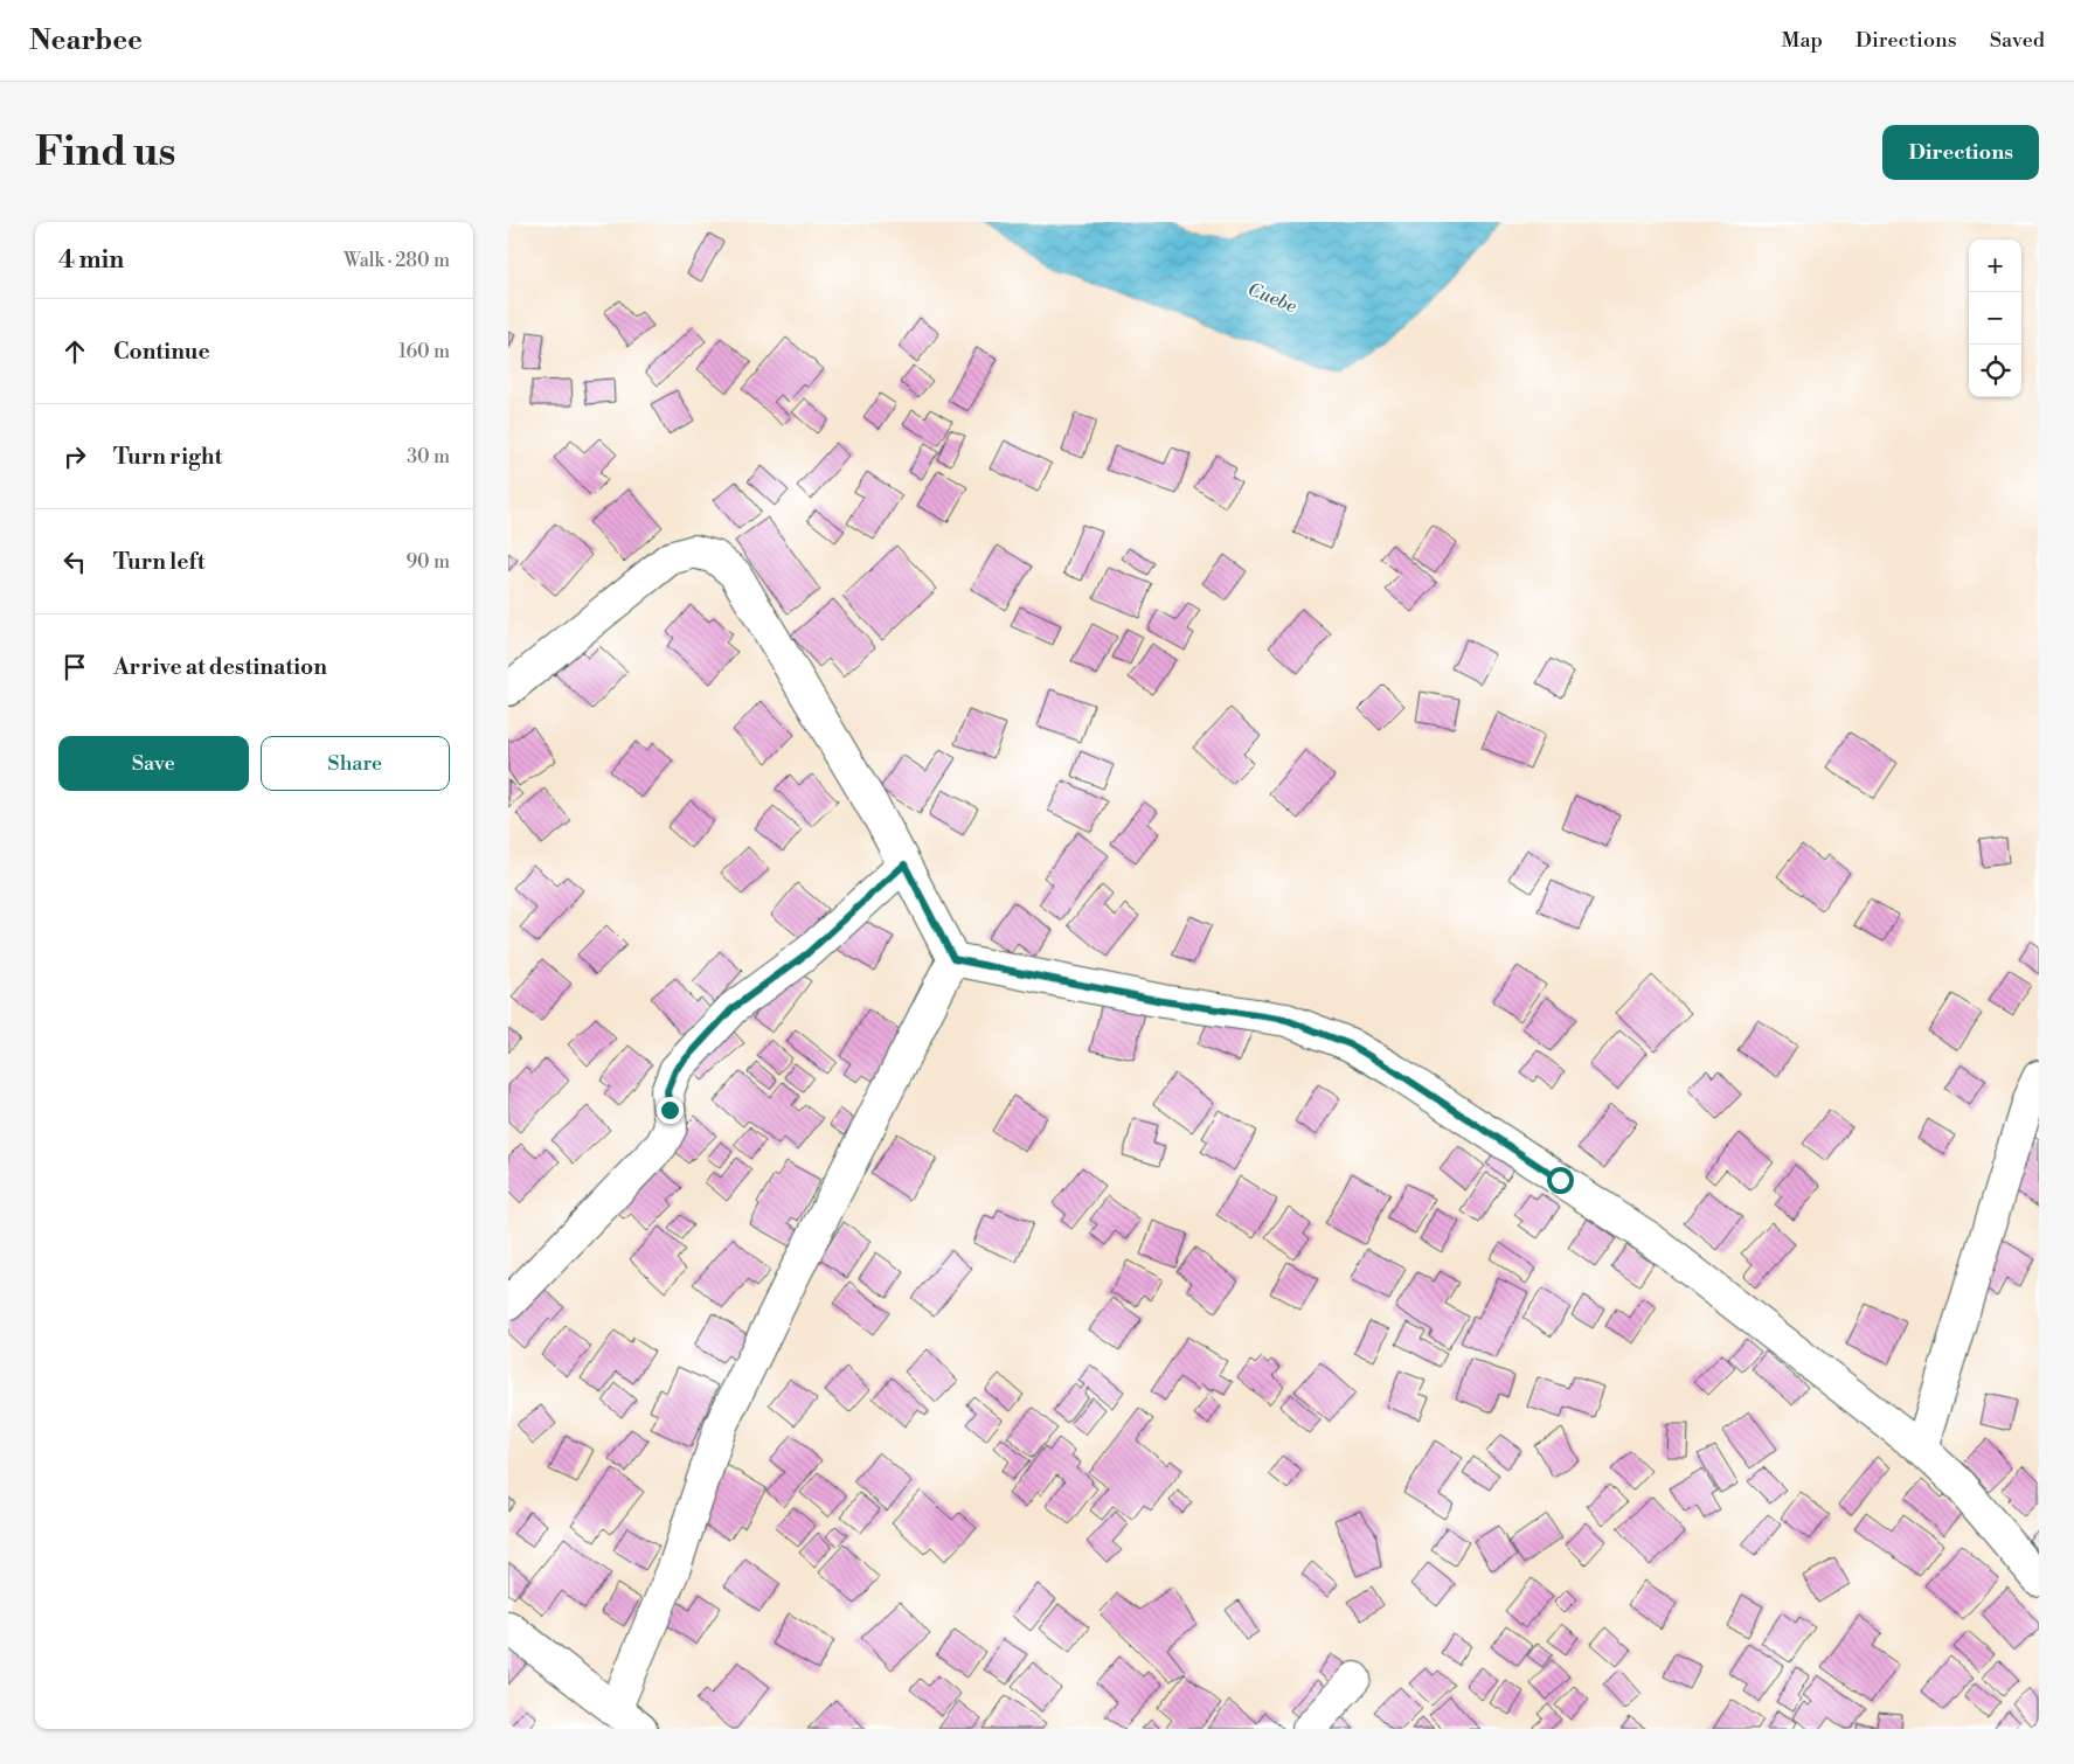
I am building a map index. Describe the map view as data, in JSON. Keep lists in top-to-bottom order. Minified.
{"water":["Cuebe"],"page":{"header":"Nearbee","nav":["Map","Directions","Saved"],"buttons":["Directions",["Save","Share"]],"title":"Find us","heading":["4 min","Walk · 280 m"],"map_buttons":["+","−"],"list":[["Continue","160 m"],["Turn right","30 m"],["Turn left","90 m"],"Arrive at destination"]}}
